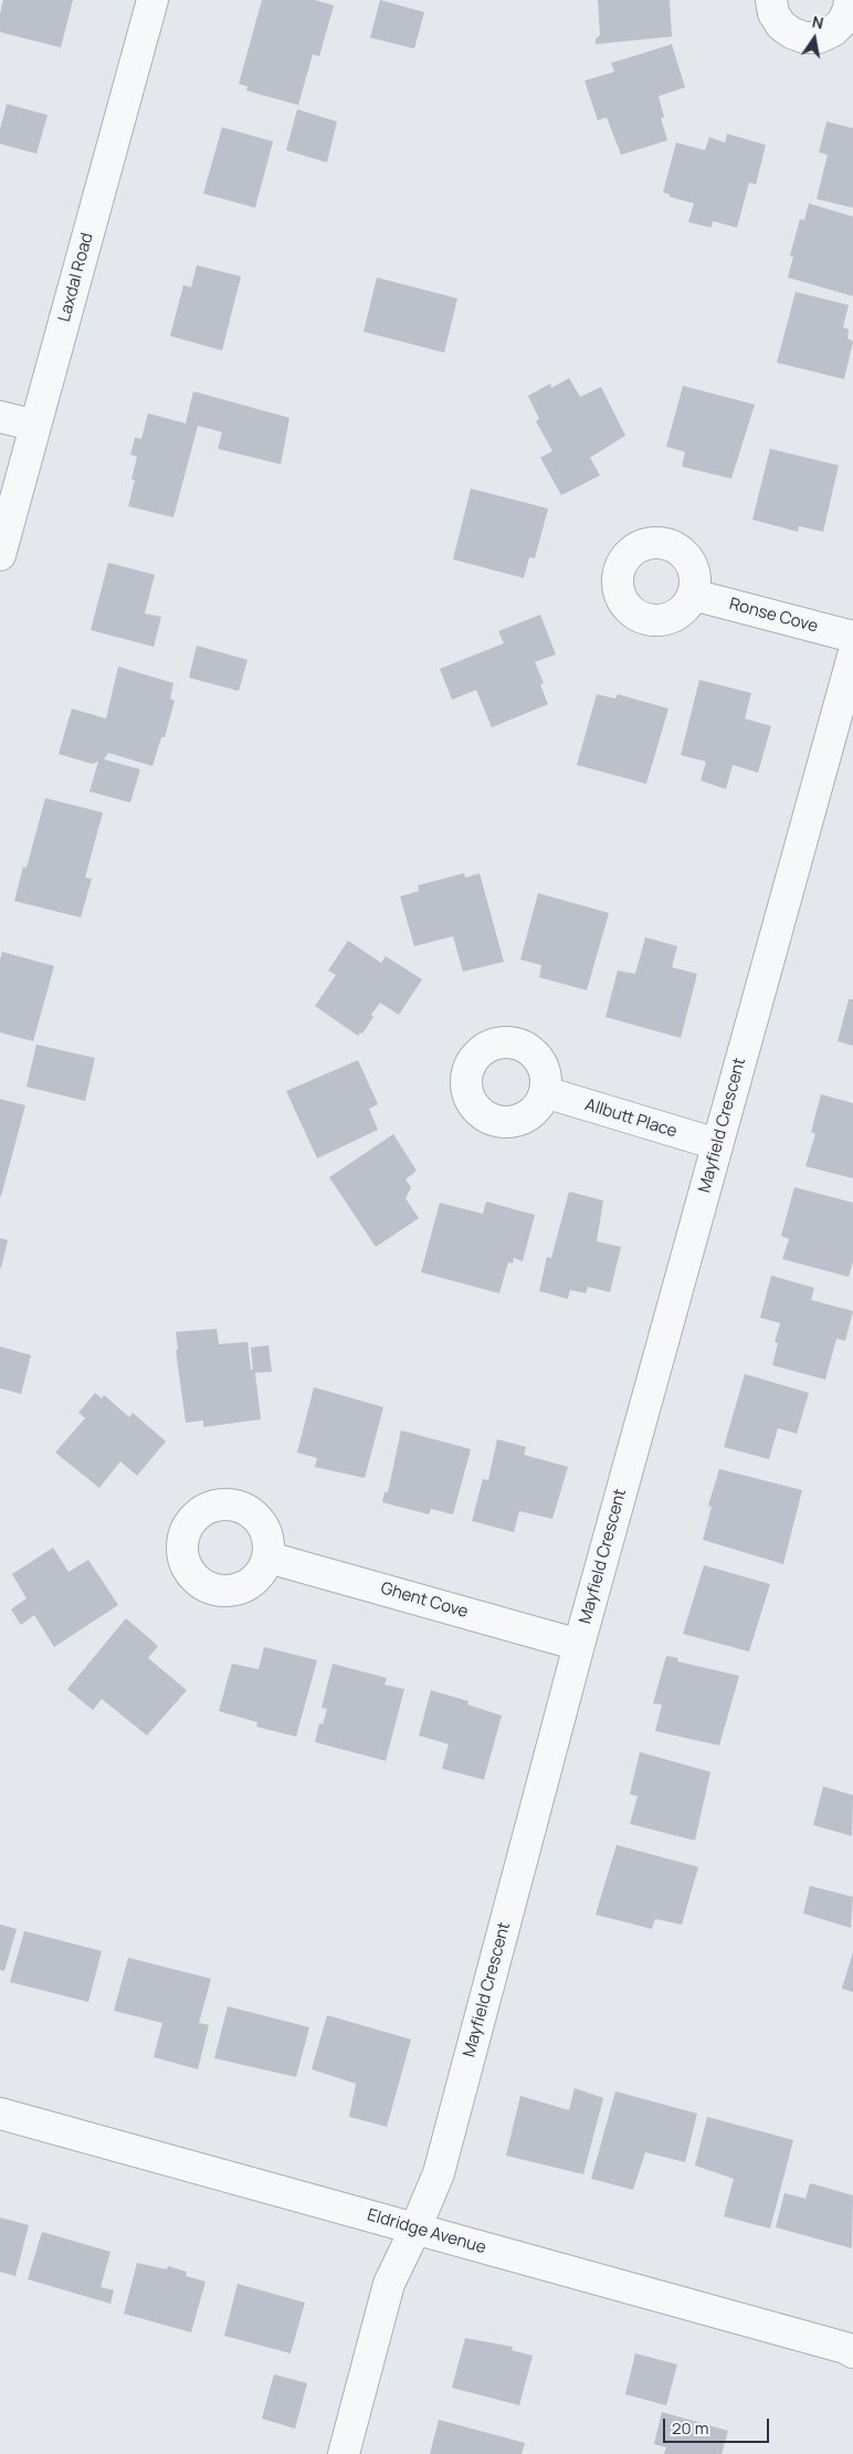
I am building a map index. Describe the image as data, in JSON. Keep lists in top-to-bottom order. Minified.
{"streets":{"street":["Laxdal Road","Ronse Cove","Allbutt Place","Mayfield Crescent","Ghent Cove","Eldridge Avenue"]},"crossings":[["Allbutt Place","Mayfield Crescent"],["Mayfield Crescent","Ghent Cove"],["Mayfield Crescent","Eldridge Avenue"]],"scale_bar":"20 m","north":"top"}
